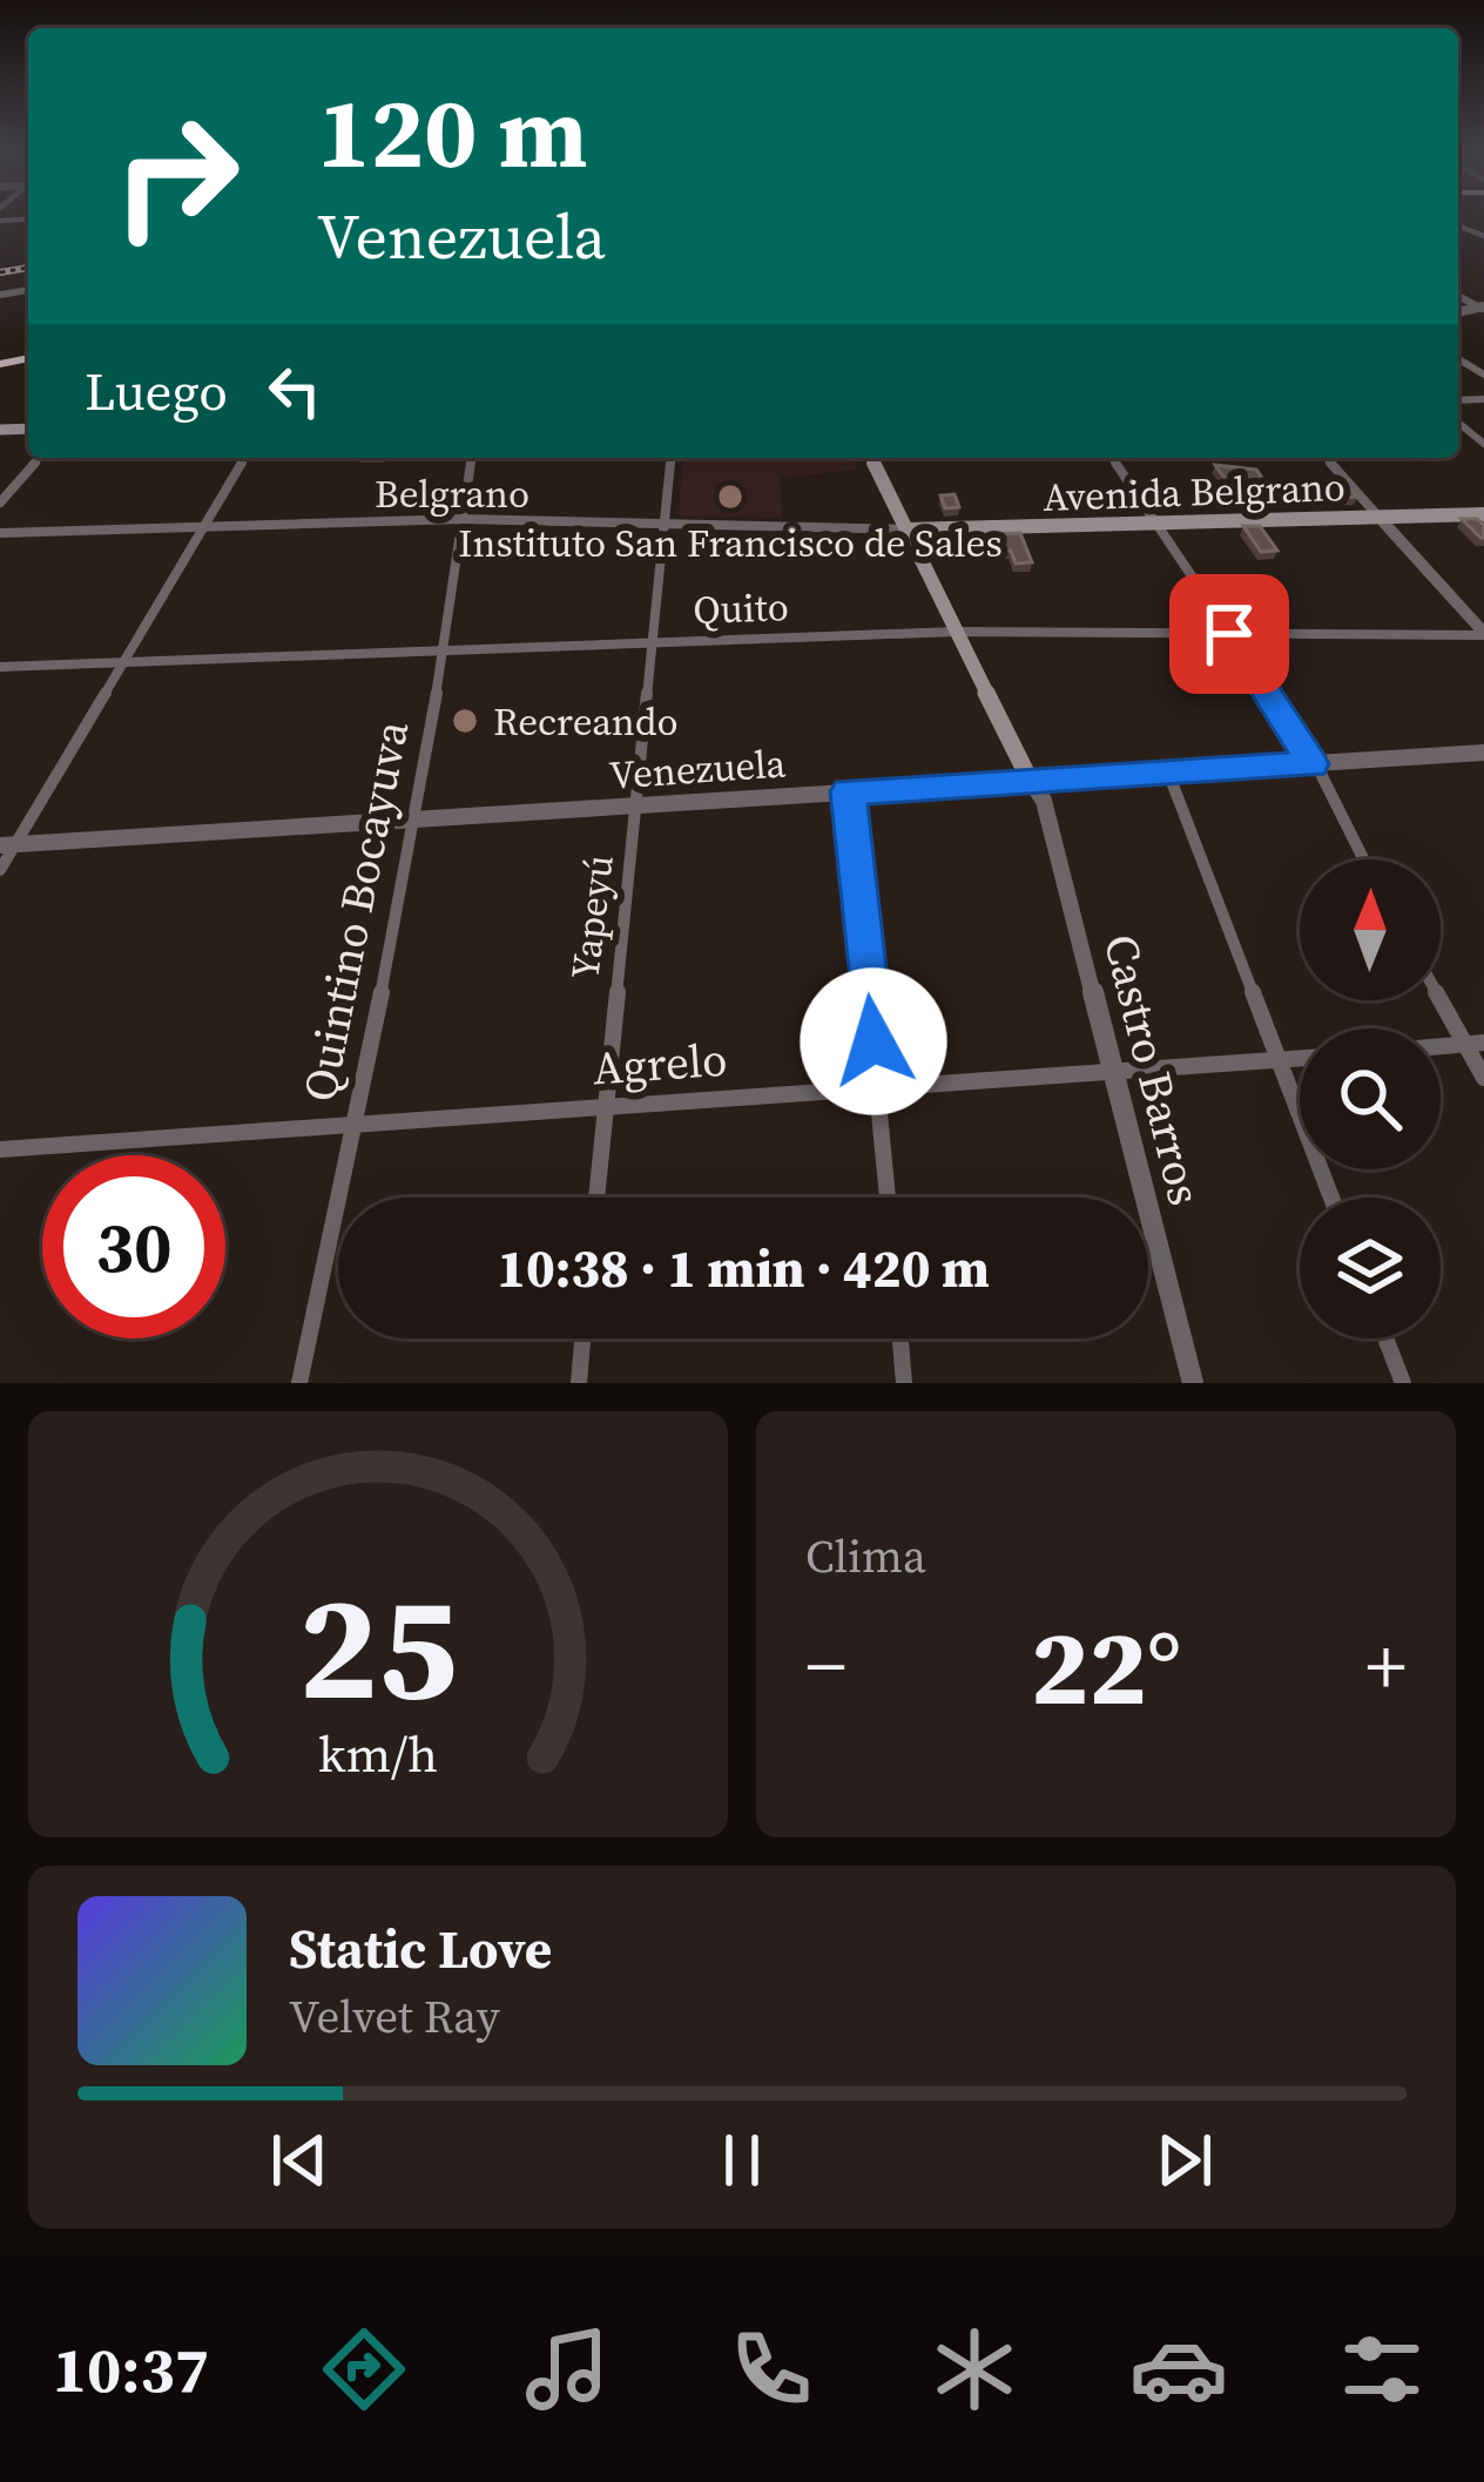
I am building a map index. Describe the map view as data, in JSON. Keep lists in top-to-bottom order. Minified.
{"streets":{"main road":["Avenida Belgrano"],"street":["Belgrano","Quito","Venezuela","Quintino Bocayuva","Yapeyú","Agrelo","Castro Barros"]},"crossings":[["Avenida Belgrano","Belgrano"],["Belgrano","Quintino Bocayuva"],["Belgrano","Yapeyú"],["Quito","Quintino Bocayuva"],["Quito","Yapeyú"],["Venezuela","Quintino Bocayuva"],["Venezuela","Yapeyú"],["Venezuela","Castro Barros"],["Quintino Bocayuva","Agrelo"],["Yapeyú","Agrelo"],["Agrelo","Castro Barros"]],"places":["Instituto San Francisco de Sales","Recreando"],"north":"top","page":{"turn":["120 m","Venezuela"],"then":"Luego","limit":"30","trip":"10:38 · 1 min · 420 m","tile":"Clima","heat":["−","22°","+"],"song":["Static Love","Velvet Ray"],"tabs":"10:37","gauge":["25","km/h"]}}
